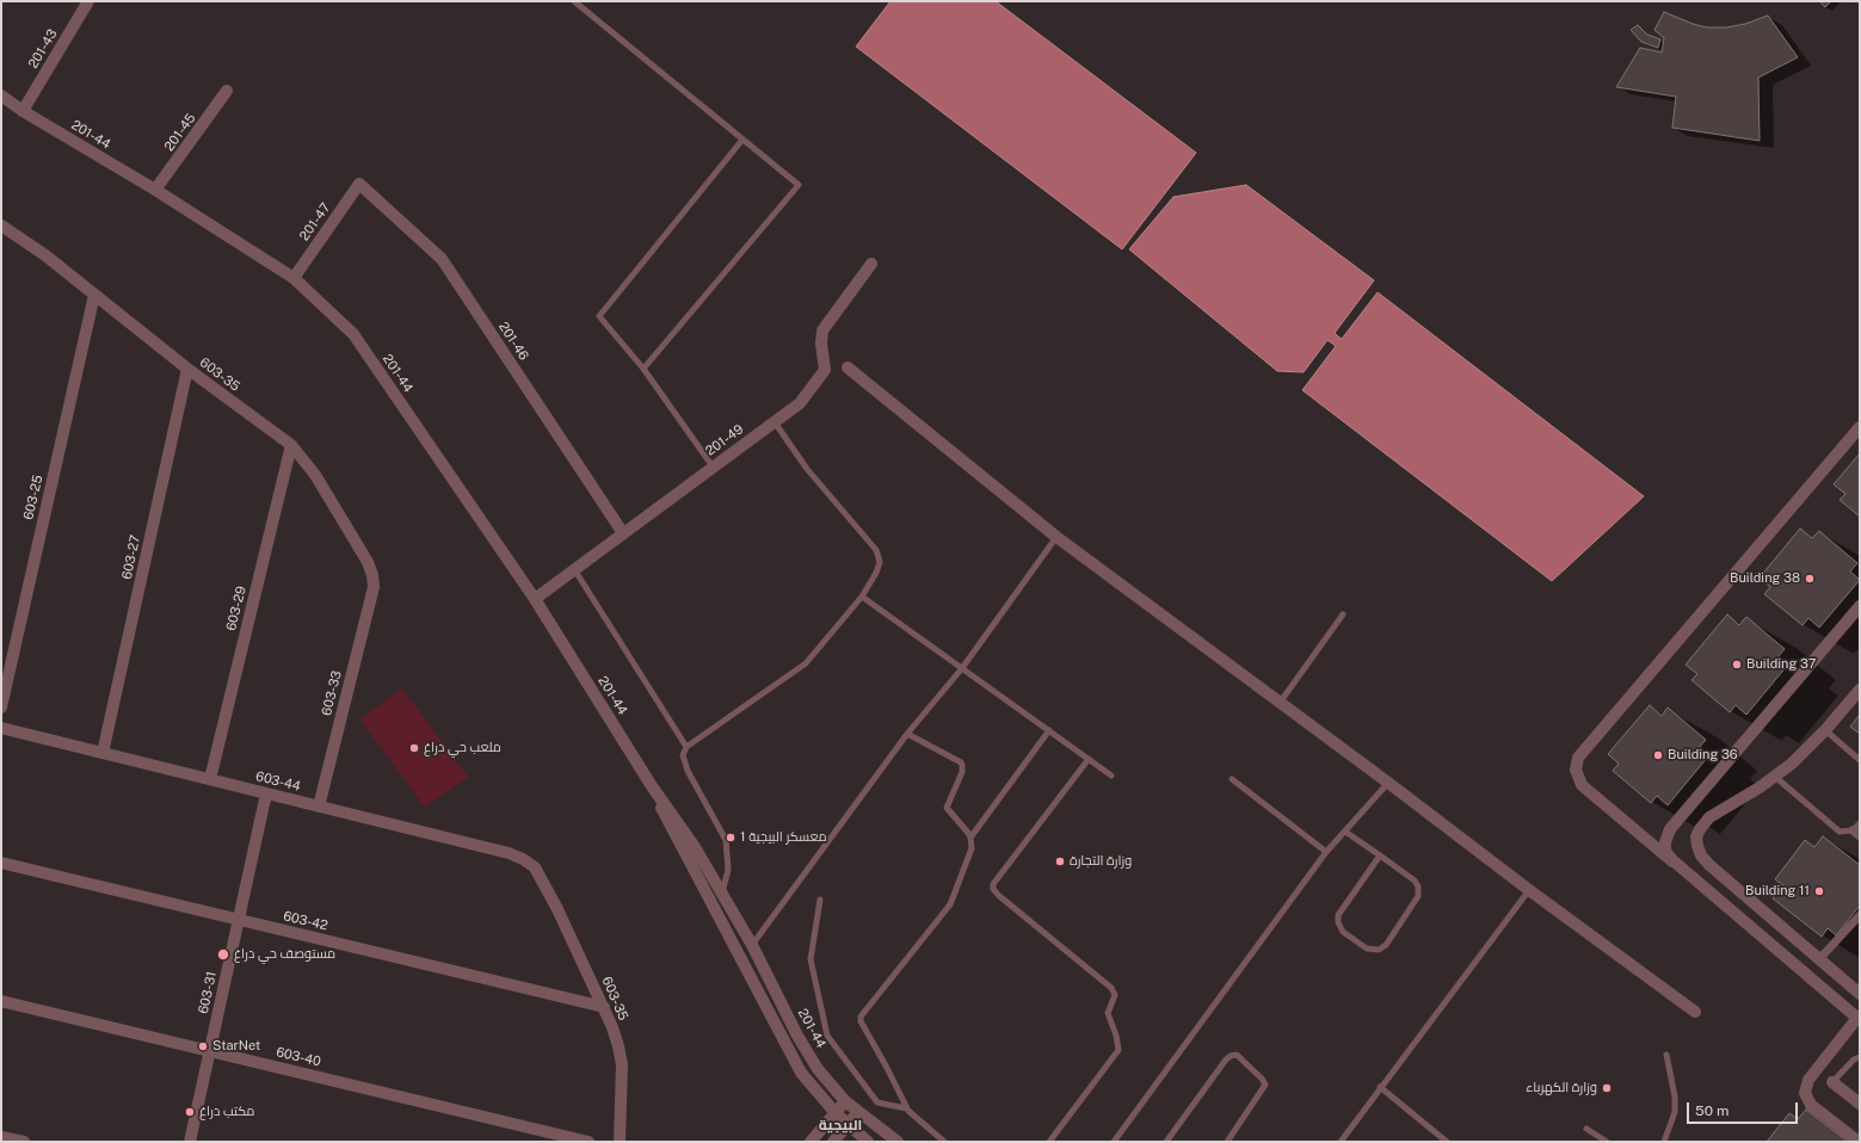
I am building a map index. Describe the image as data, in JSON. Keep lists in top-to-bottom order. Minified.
{"streets":{"street":["201-43","201-45","201-44","201-47","201-46","603-35","201-49","603-25","603-27","603-29","603-33","603-44","603-42","603-31","603-40"]},"crossings":[["201-43","201-44"],["201-45","201-44"],["201-44","201-47"],["201-44","201-49"],["201-47","201-46"],["201-46","201-49"],["603-35","603-25"],["603-35","603-27"],["603-35","603-29"],["603-35","603-33"],["603-35","603-44"],["603-35","603-42"],["603-27","603-44"],["603-29","603-44"],["603-33","603-44"],["603-44","603-31"],["603-42","603-31"],["603-31","603-40"]],"districts":["البيجية"],"places":["Building 38","Building 37","ملعب حي دراغ","Building 36","معسكر البيجية 1","وزارة التجارة","Building 11","مستوصف حي دراغ","StarNet","وزارة الكهرباء","مكتب دراغ"],"scale_bar":"50 m"}
